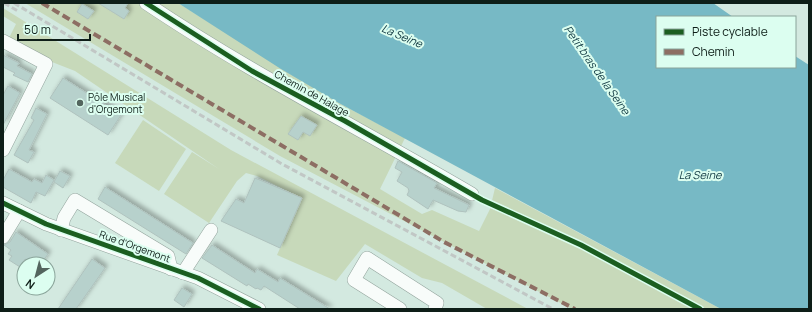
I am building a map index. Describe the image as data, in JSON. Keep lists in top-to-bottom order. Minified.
{"streets":{"street":["Chemin de Halage","Rue d'Orgemont"]},"water":["La Seine","Petit bras de la Seine"],"places":["Pôle Musical d'Orgemont"],"legend":["Piste cyclable","Chemin"],"scale_bar":"50 m","north":"bottom left"}
